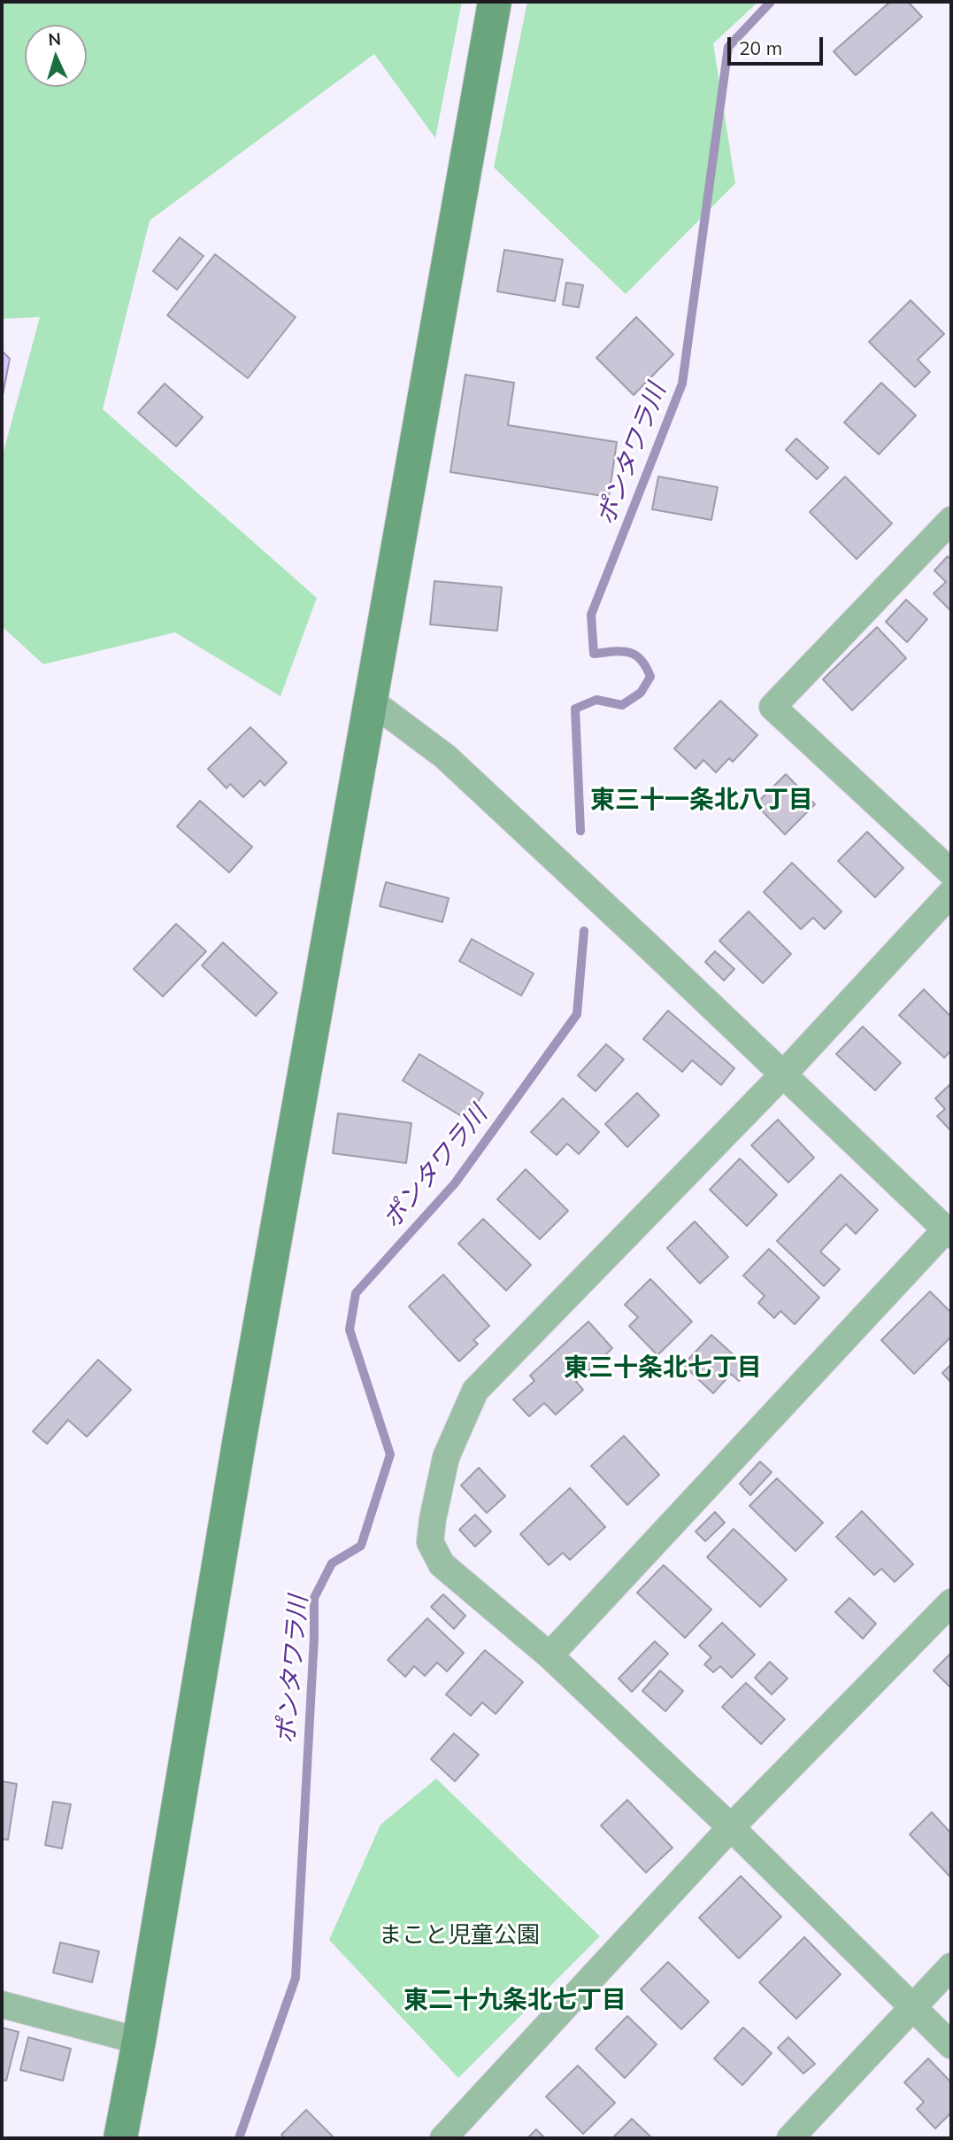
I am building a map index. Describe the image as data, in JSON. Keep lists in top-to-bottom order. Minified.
{"districts":["東三十一条北八丁目","東三十条北七丁目","東二十九条北七丁目"],"water":["ポンタワラ川"],"parks":["まこと児童公園"],"scale_bar":"20 m","north":"top"}
